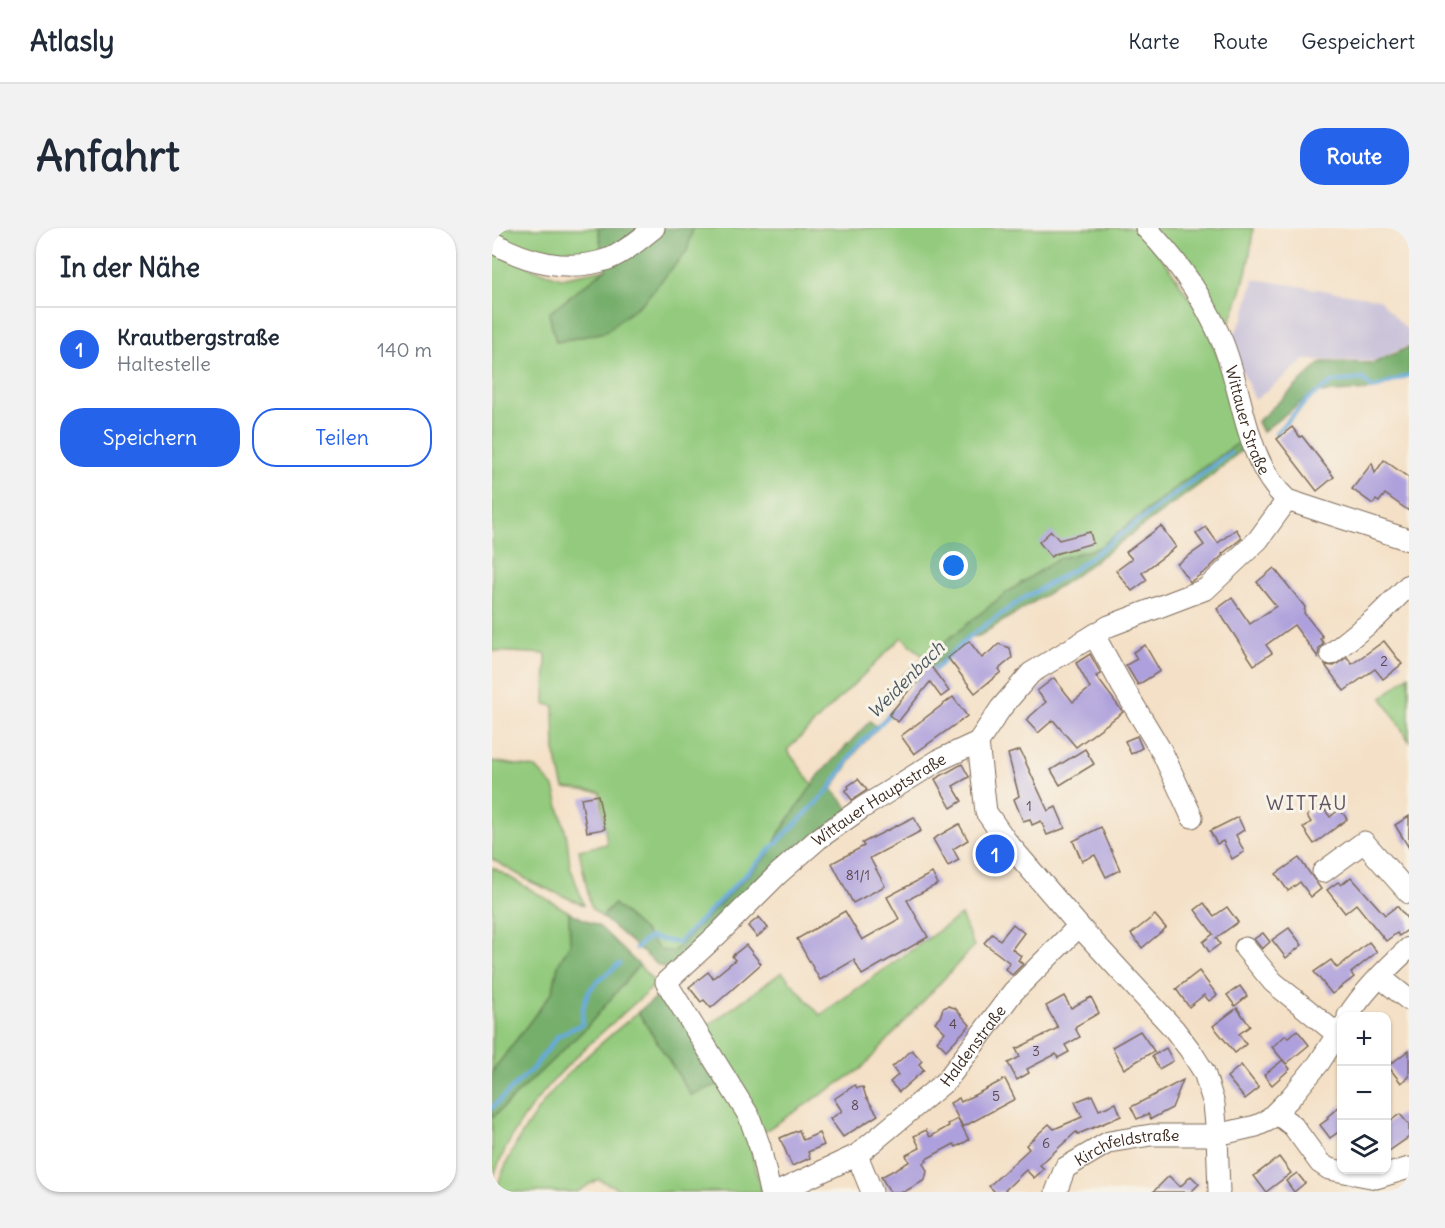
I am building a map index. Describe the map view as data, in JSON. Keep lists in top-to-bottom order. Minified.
{"streets":{"street":["Wittauer Straße","Wittauer Hauptstraße","Haldenstraße","Kirchfeldstraße"]},"districts":["WITTAU"],"water":["Weidenbach"],"house_numbers":["2","1","81/1","4","3","5","8","6"],"page":{"header":"Atlasly","nav":["Karte","Route","Gespeichert"],"buttons":["Route",["Speichern","Teilen"]],"title":"Anfahrt","heading":"In der Nähe","list":[{"mark":"1","name":"Krautbergstraße","note":"Haltestelle","value":"140 m"}],"pins":"1","map_buttons":["+","−"]}}
